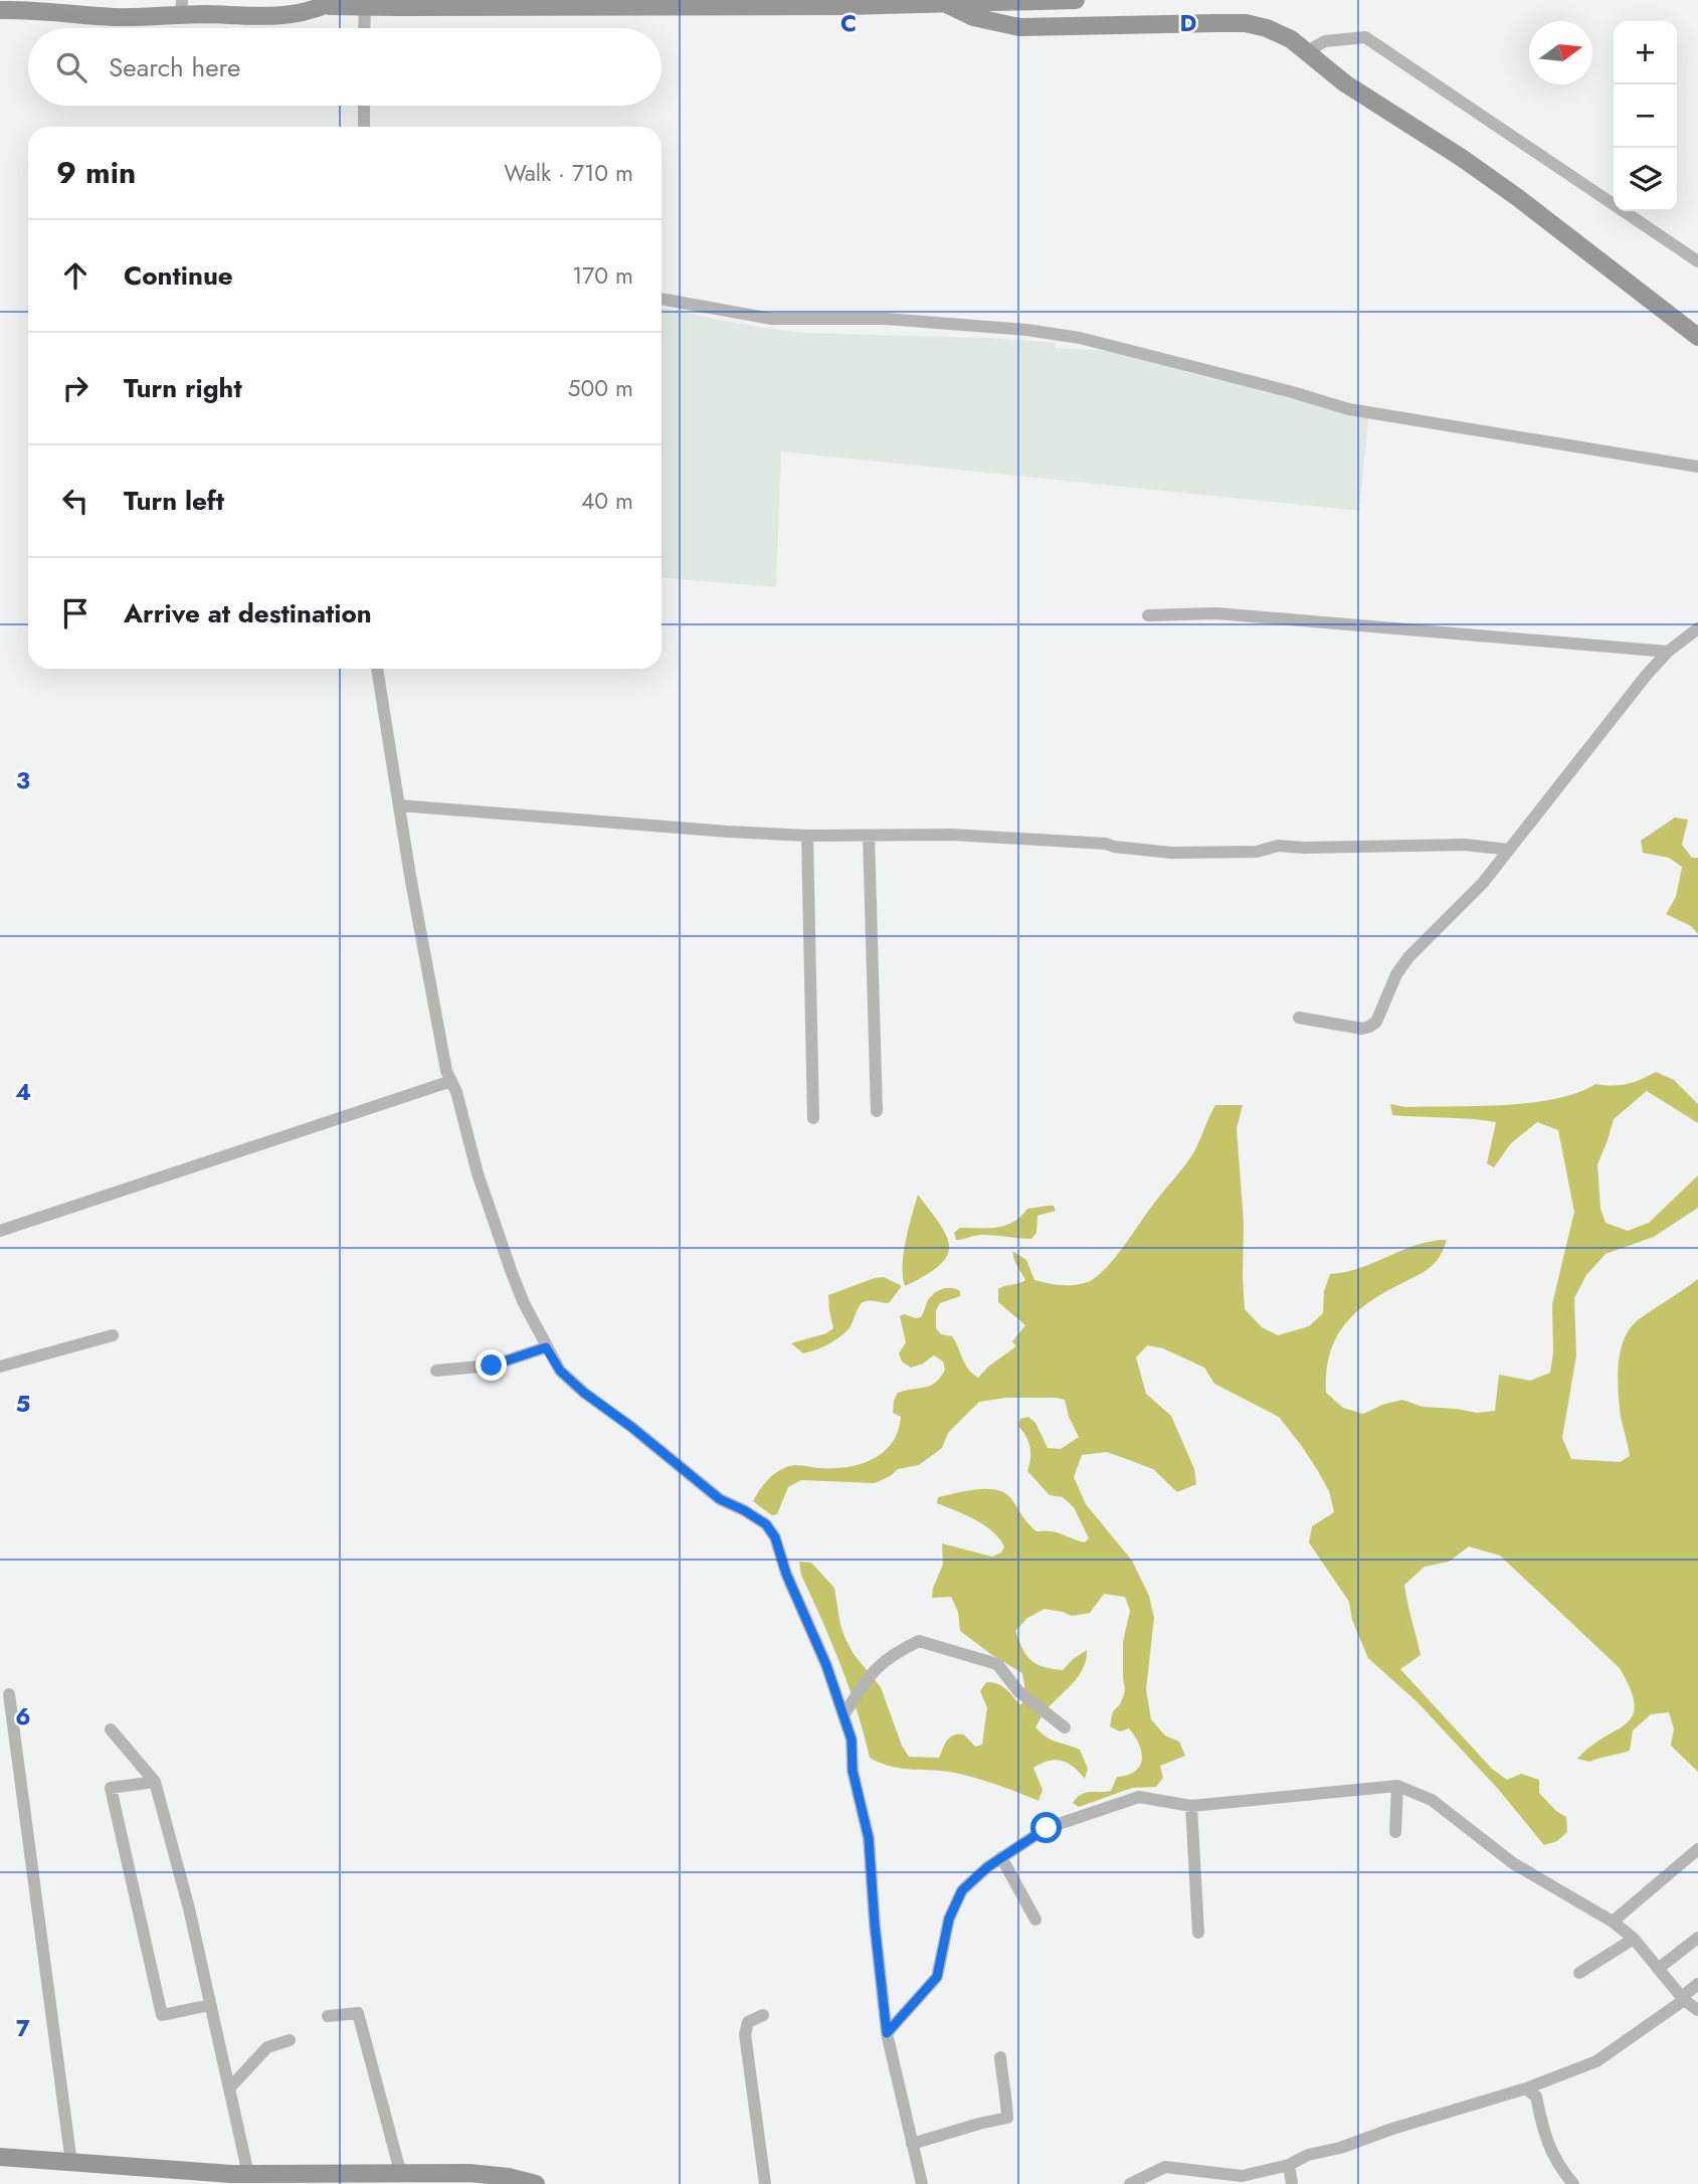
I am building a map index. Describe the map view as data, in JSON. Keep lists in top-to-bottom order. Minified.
{"north":"right","page":{"map_buttons":["+","−"],"search":"Search here","heading":["9 min","Walk · 710 m"],"list":[["Continue","170 m"],["Turn right","500 m"],["Turn left","40 m"],"Arrive at destination"]},"grid":{"columns":["C","D"],"rows":["3","4","5","6","7"]}}
